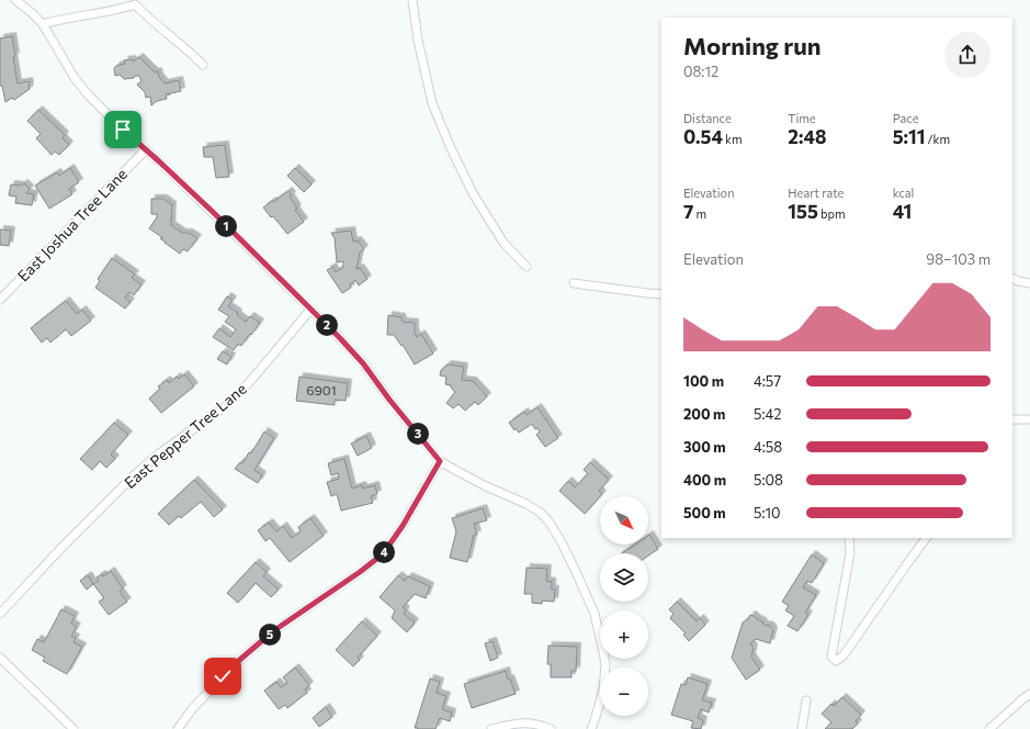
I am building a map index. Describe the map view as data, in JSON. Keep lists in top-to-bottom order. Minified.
{"streets":{"street":["East Joshua Tree Lane","East Pepper Tree Lane"]},"house_numbers":["6901"],"north":"bottom right","page":{"heading":["Morning run","08:12"],"stats":[["Distance","0.54 km"],["Time","2:48"],["Pace","5:11 /km"],["Elevation","7 m"],["Heart rate","155 bpm"],["kcal","41"]],"pins":["1","2","3","4","5"],"chart":["Elevation","98–103 m"],"list":[{"name":"100 m","note":"4:57"},{"name":"200 m","note":"5:42"},{"name":"300 m","note":"4:58"},{"name":"400 m","note":"5:08"},{"name":"500 m","note":"5:10"}],"map_buttons":["+","−"]}}
